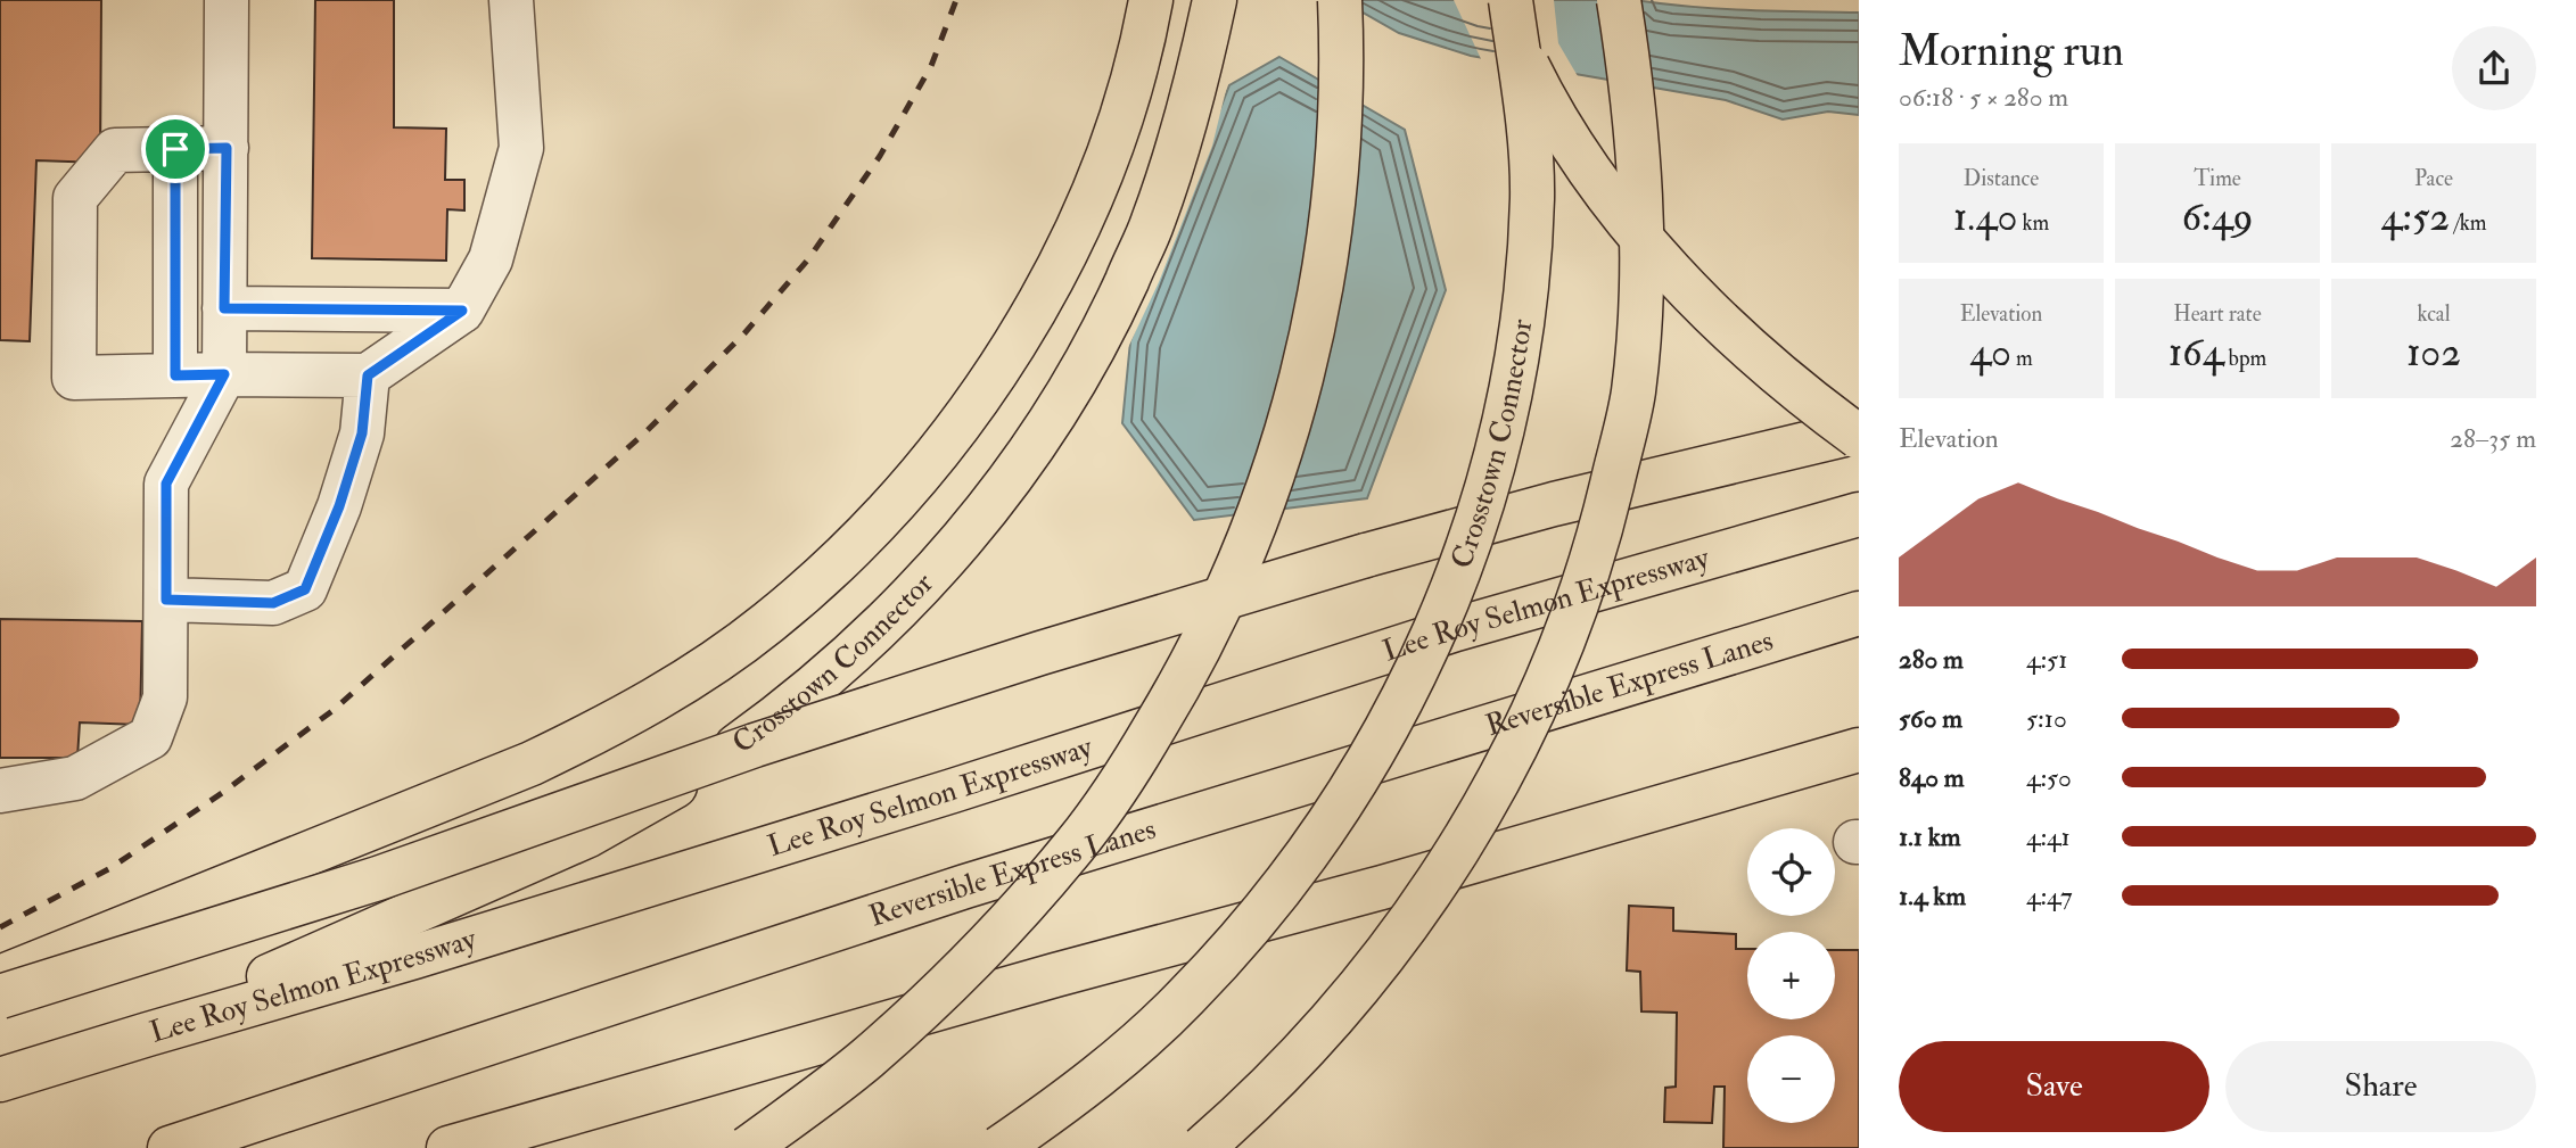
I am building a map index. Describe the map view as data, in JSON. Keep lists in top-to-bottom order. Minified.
{"streets":{"highway":["Crosstown Connector","Lee Roy Selmon Expressway","Reversible Express Lanes"]},"crossings":[["Crosstown Connector","Lee Roy Selmon Expressway"]],"page":{"heading":["Morning run","06:18 · 5 × 280 m"],"stats":[["Distance","1.40 km"],["Time","6:49"],["Pace","4:52 /km"],["Elevation","40 m"],["Heart rate","164 bpm"],["kcal","102"]],"chart":["Elevation","28–35 m"],"list":[{"name":"280 m","note":"4:51"},{"name":"560 m","note":"5:10"},{"name":"840 m","note":"4:50"},{"name":"1.1 km","note":"4:41"},{"name":"1.4 km","note":"4:47"}],"map_buttons":["+","−"],"buttons":["Save","Share"]}}
